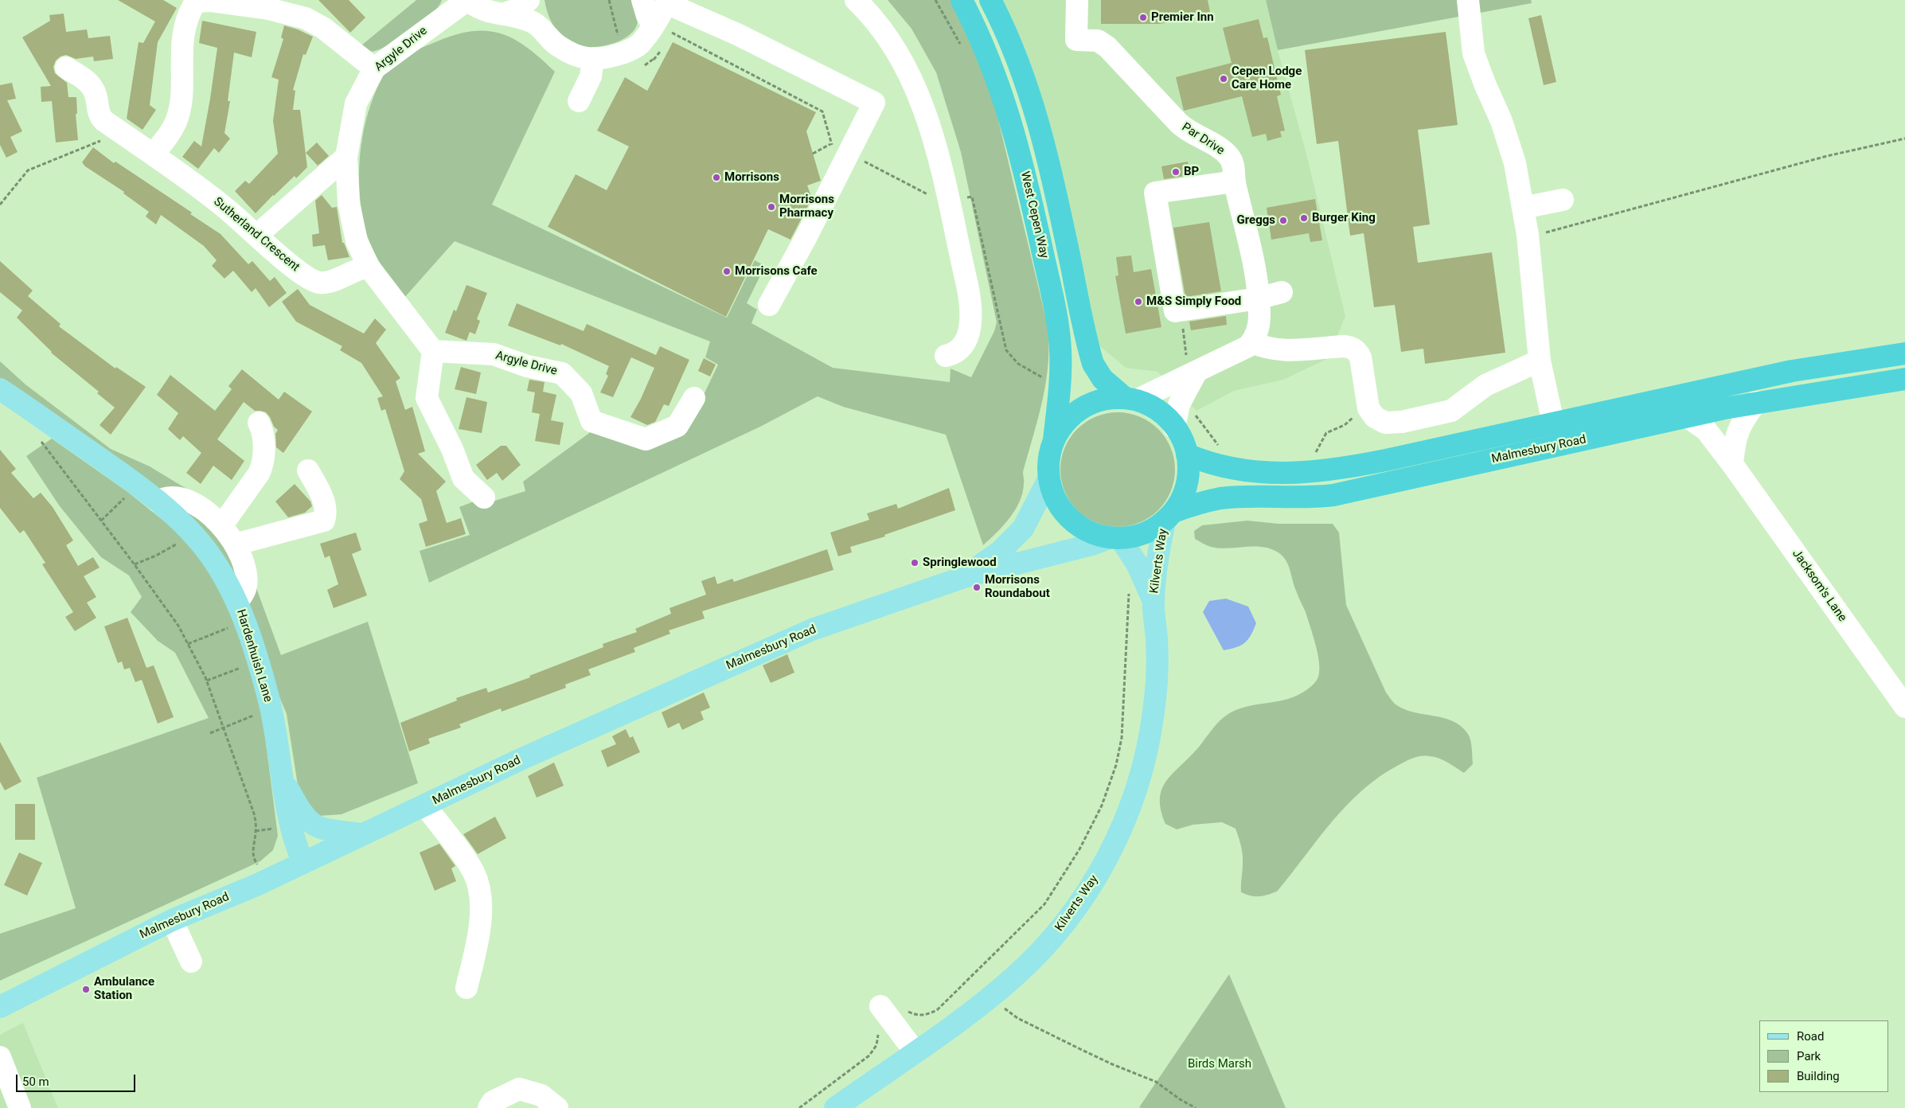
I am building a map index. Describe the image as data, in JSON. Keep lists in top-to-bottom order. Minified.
{"streets":{"highway":["West Cepen Way","Malmesbury Road"],"main road":["Kilverts Way","Hardenhuish Lane"],"street":["Argyle Drive","Par Drive","Sutherland Crescent","Jacksom's Lane"]},"crossings":[["Argyle Drive","Sutherland Crescent"],["West Cepen Way","Malmesbury Road"],["West Cepen Way","Kilverts Way"],["Malmesbury Road","Kilverts Way"],["Malmesbury Road","Jacksom's Lane"],["Malmesbury Road","Hardenhuish Lane"]],"parks":["Birds Marsh"],"places":["Premier Inn","Cepen Lodge Care Home","BP","Morrisons","Morrisons Pharmacy","Burger King","Greggs","Morrisons Cafe","M&S Simply Food","Springlewood","Morrisons Roundabout","Ambulance Station"],"legend":["Road","Park","Building"],"scale_bar":"50 m"}
